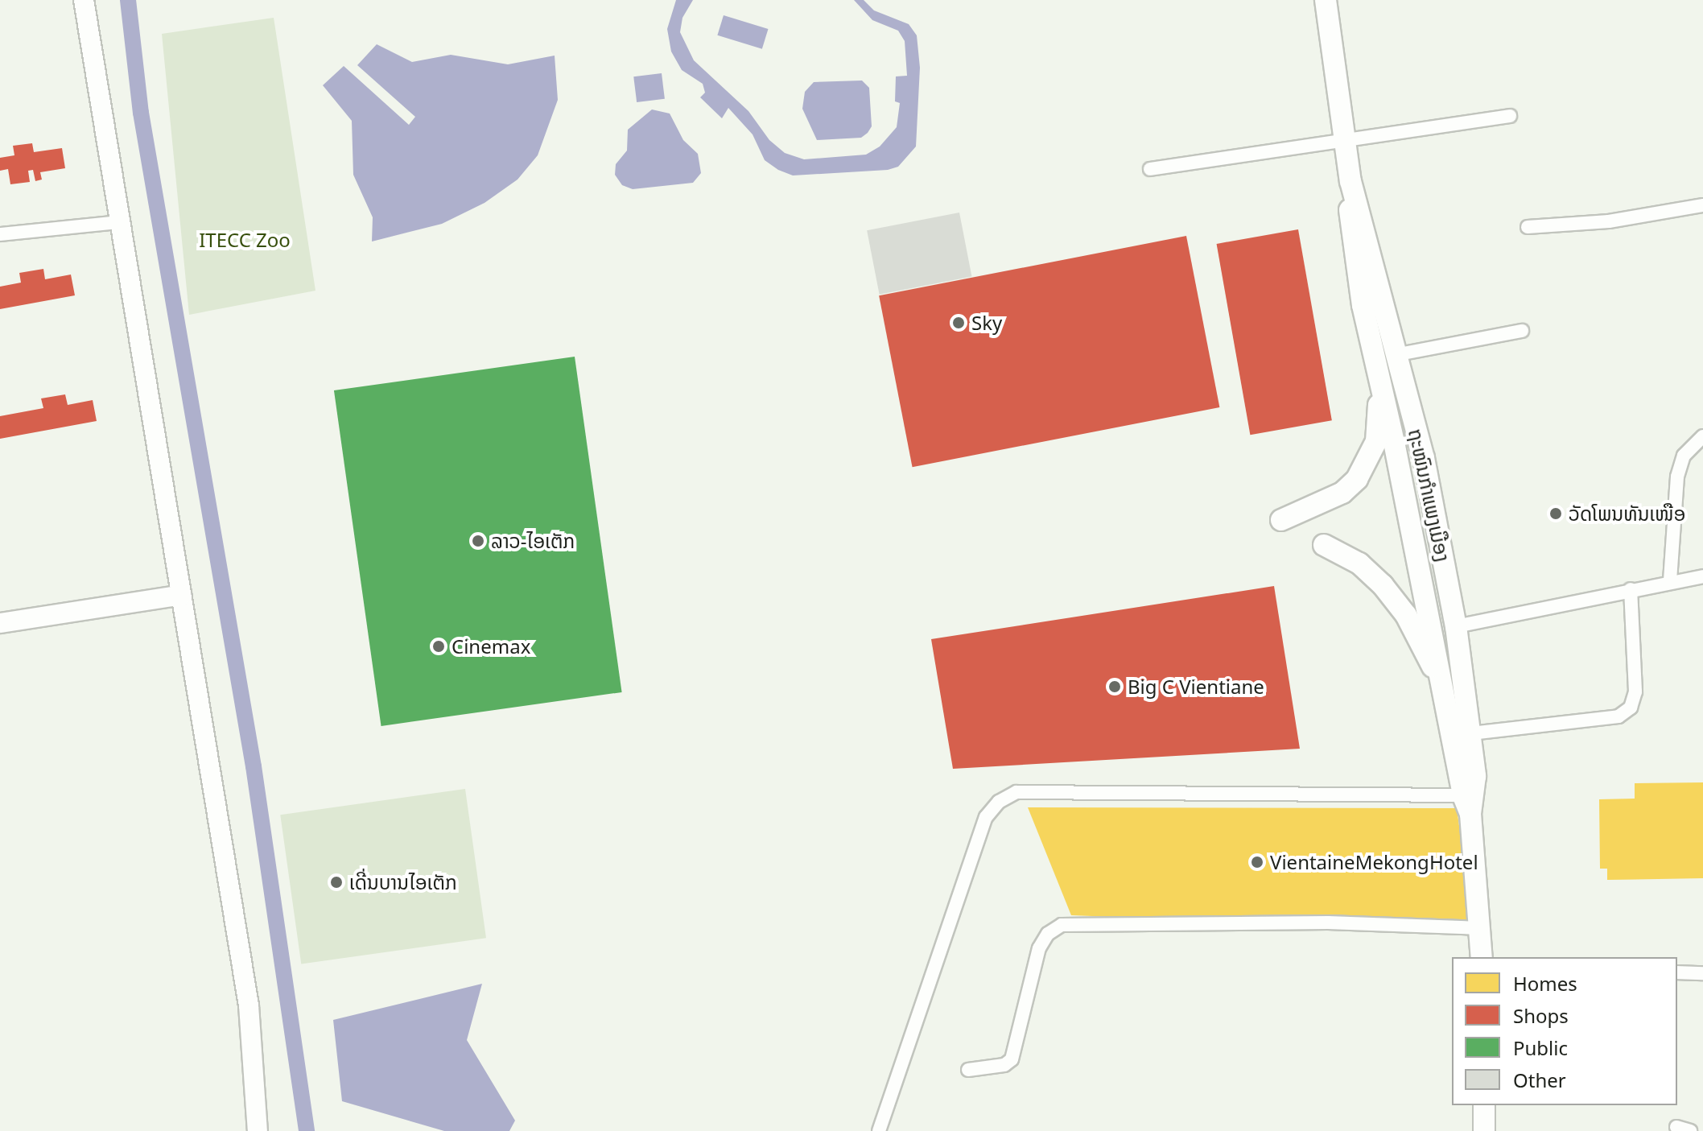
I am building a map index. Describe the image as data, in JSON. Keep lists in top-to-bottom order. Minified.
{"streets":{"main road":["ຖະໜົນກຳແພງເມືອງ"]},"parks":["ITECC Zoo"],"places":["Sky","ວັດໂພນທັນເໜືອ","ລາວ-ໄອເຕັກ","Cinemax","Big C Vientiane","VientaineMekongHotel","ເດີ່ນບານໄອເຕັກ"],"legend":["Homes","Shops","Public","Other"]}
